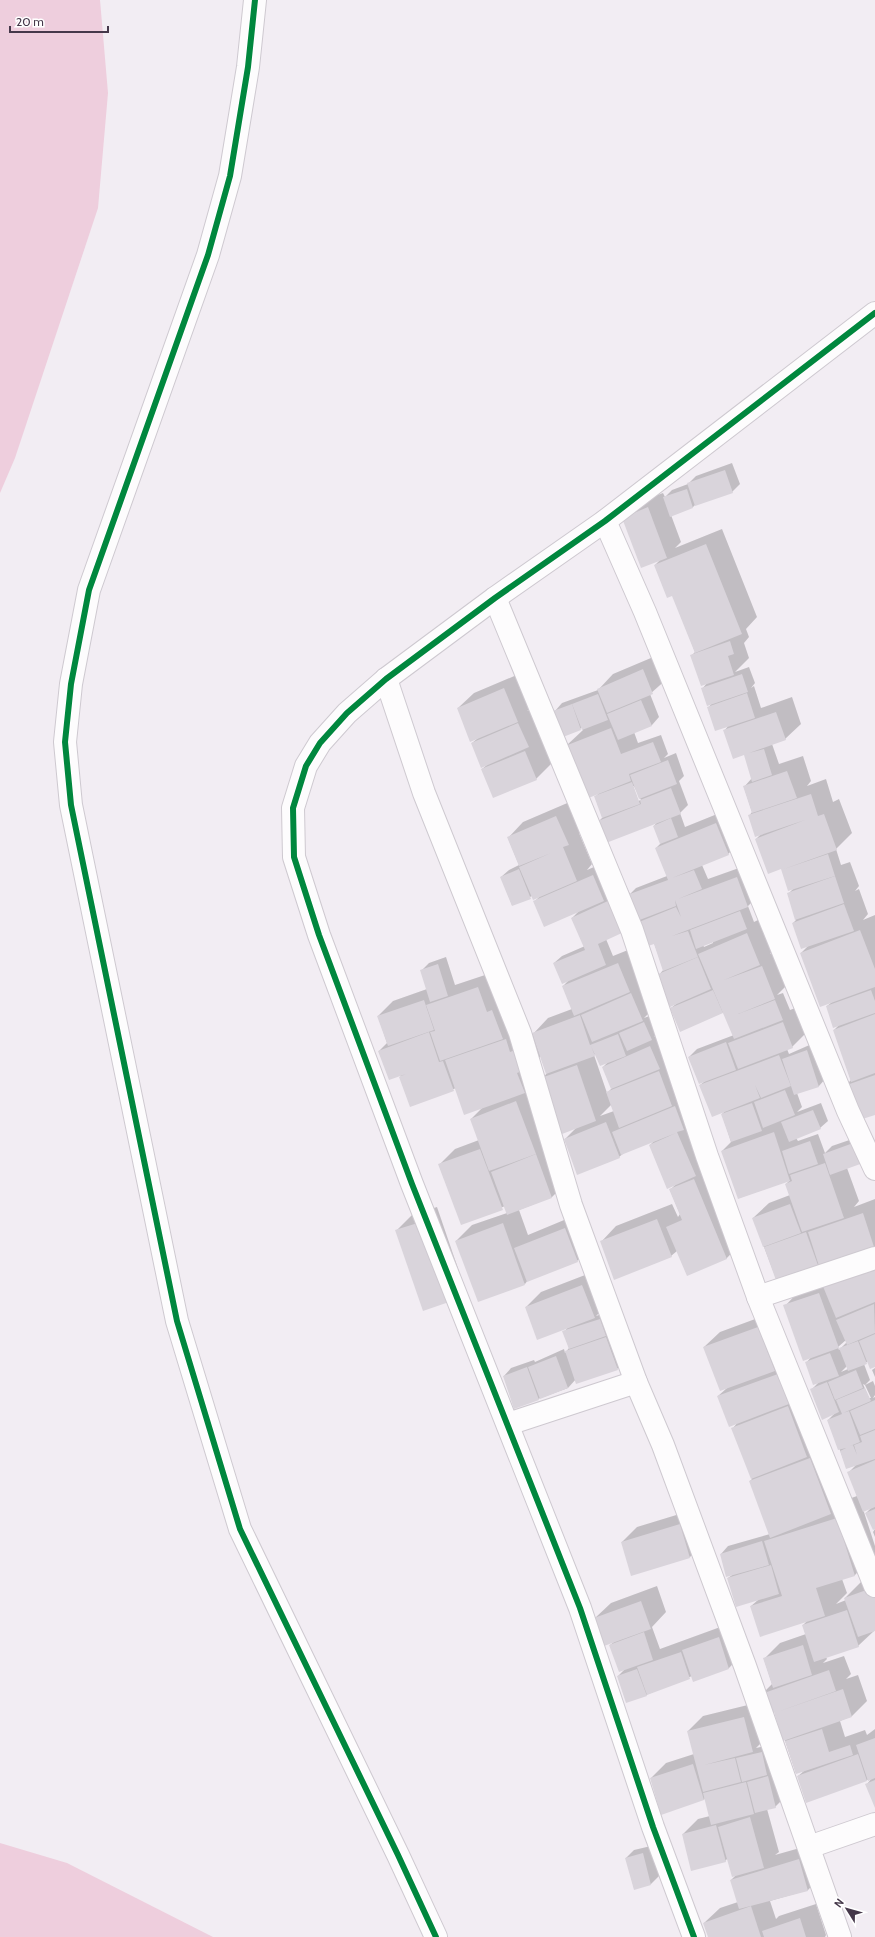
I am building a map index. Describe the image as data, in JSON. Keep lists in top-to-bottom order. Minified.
{"scale_bar":"20 m","north":"top left"}
